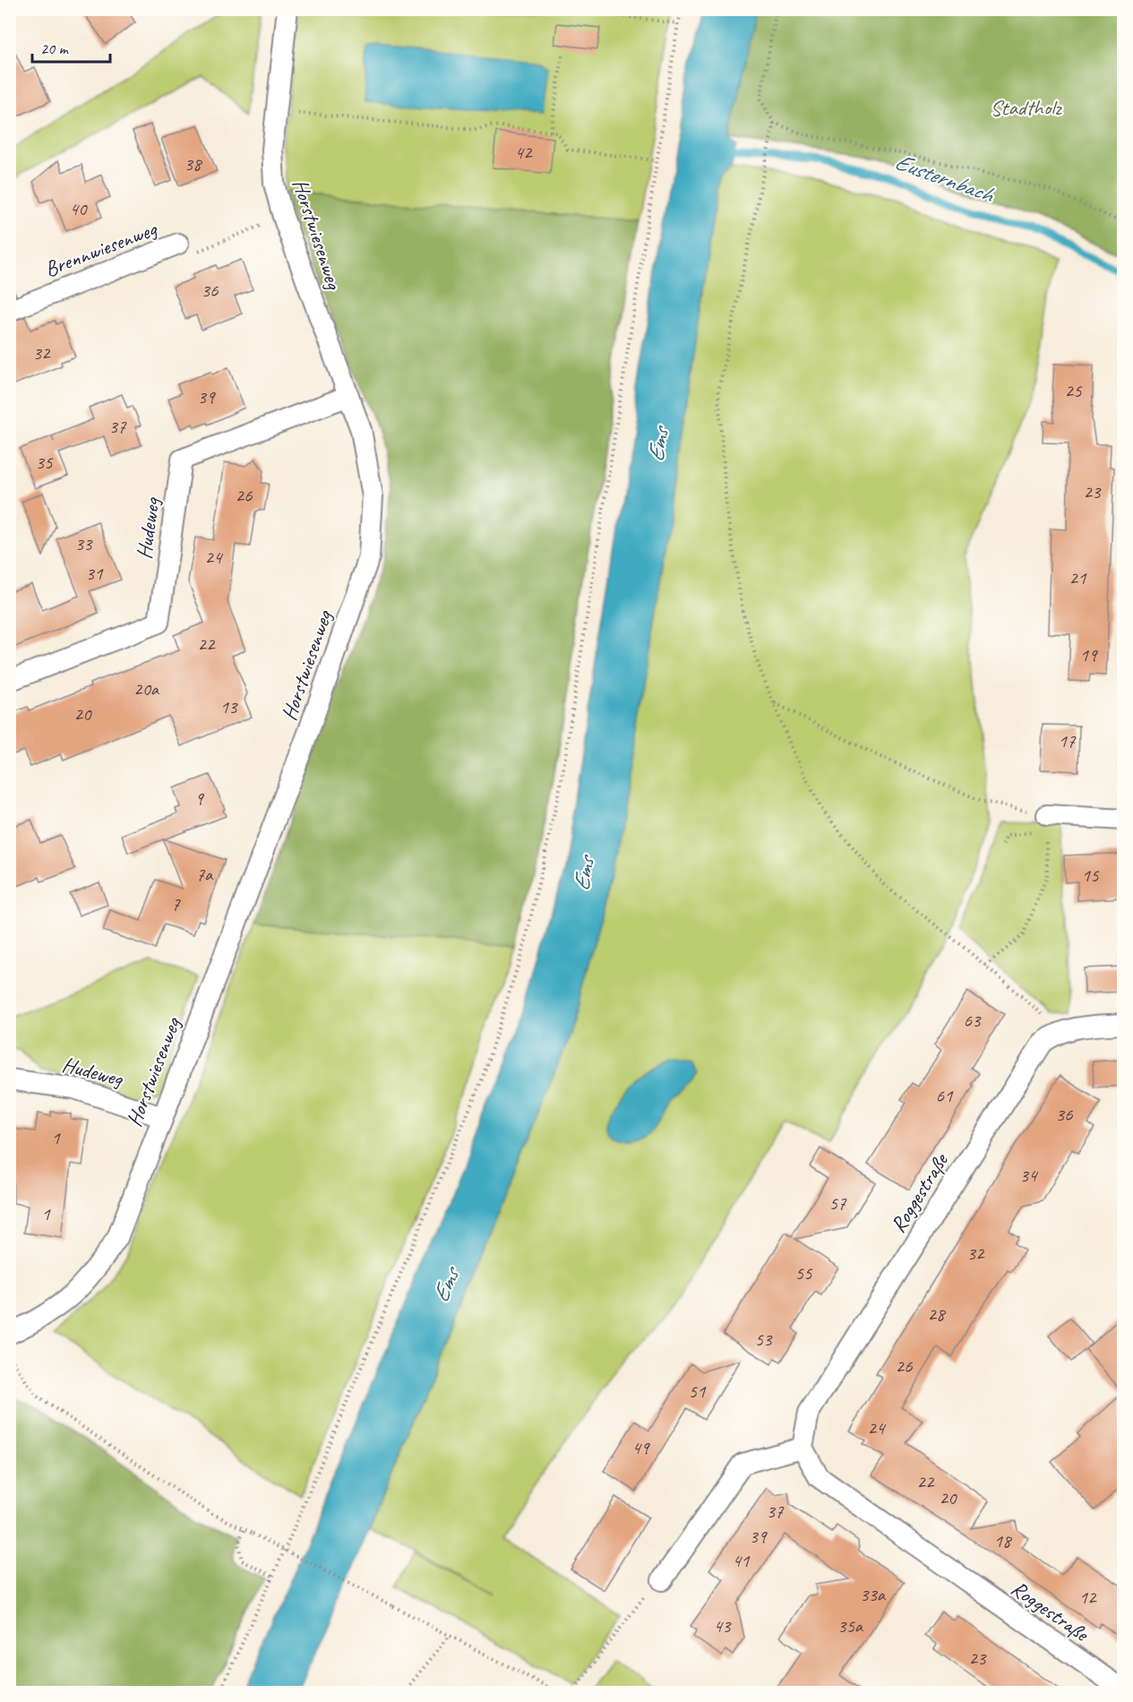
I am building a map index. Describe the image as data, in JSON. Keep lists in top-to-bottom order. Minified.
{"streets":{"street":["Horstwiesenweg","Brennwiesenweg","Hudeweg","Roggestraße"]},"crossings":[["Horstwiesenweg","Hudeweg"]],"water":["Eusternbach","Ems"],"parks":["Stadtholz"],"house_numbers":["42","38","40","36","32","25","39","37","35","23","26","33","24","31","21","22","19","20a","13","20","17","9","7a","15","7","63","61","36","1","34","57","1","32","55","28","53","26","51","24","49","22","20","37","39","18","41","33a","12","43","35a","23"],"scale_bar":"20 m"}
